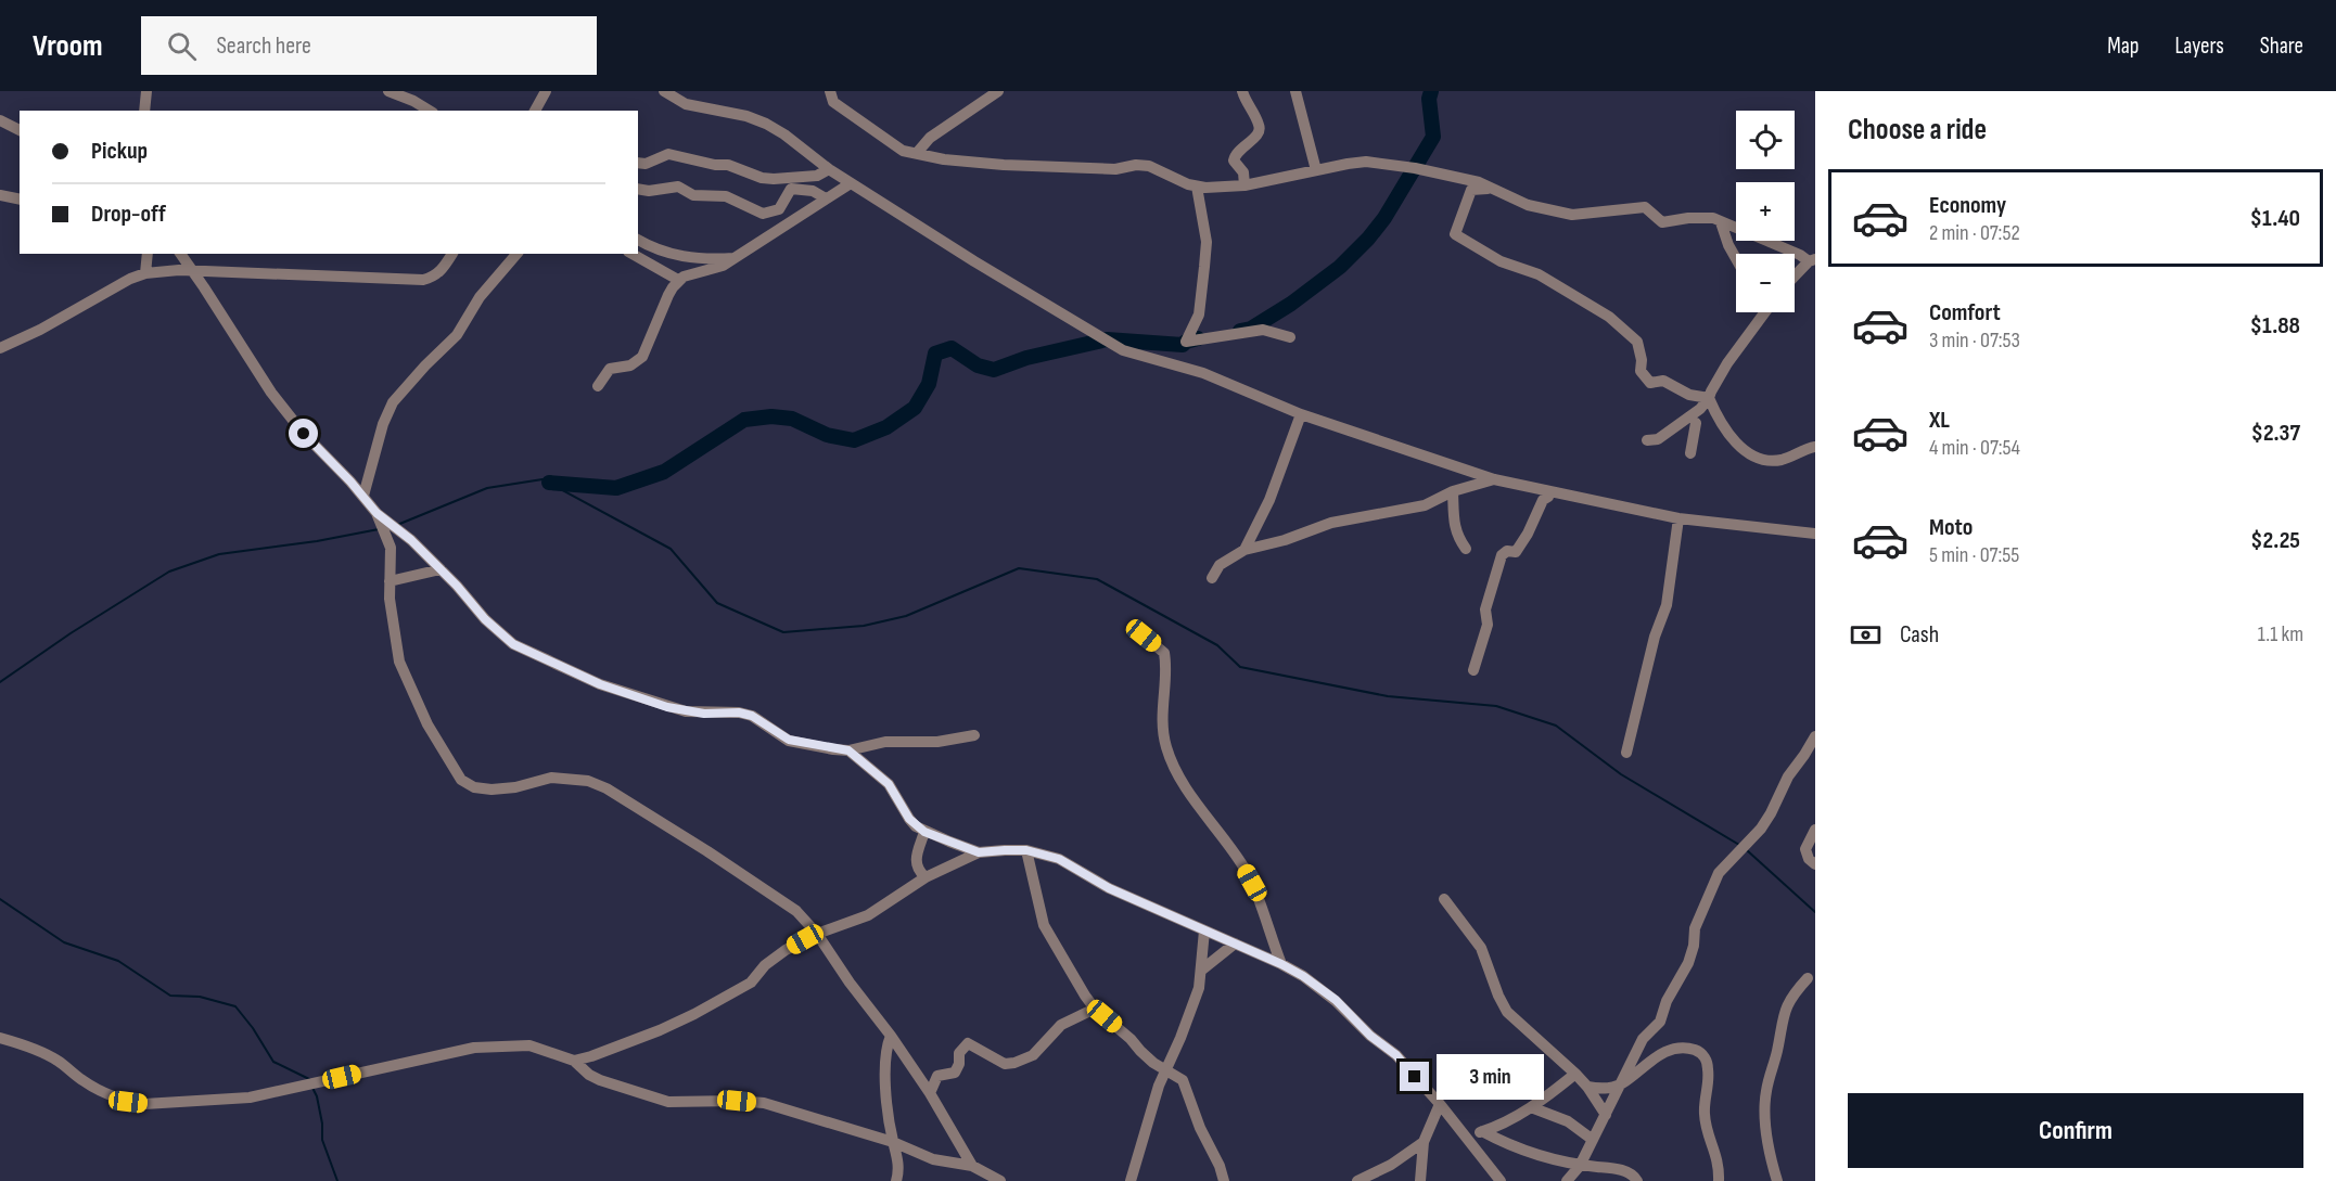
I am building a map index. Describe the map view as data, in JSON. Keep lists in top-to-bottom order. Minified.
{"page":{"header":"Vroom","search":"Search here","nav":["Map","Layers","Share"],"heading":"Choose a ride","map_buttons":["+","−"],"banner":["Pickup","Drop-off"],"list":[{"name":"Economy","note":"2 min · 07:52","value":"$1.40"},{"name":"Comfort","note":"3 min · 07:53","value":"$1.88"},{"name":"XL","note":"4 min · 07:54","value":"$2.37"},{"name":"Moto","note":"5 min · 07:55","value":"$2.25"}],"pay":["Cash","1.1 km"],"bubble":"3 min","buttons":"Confirm"}}
